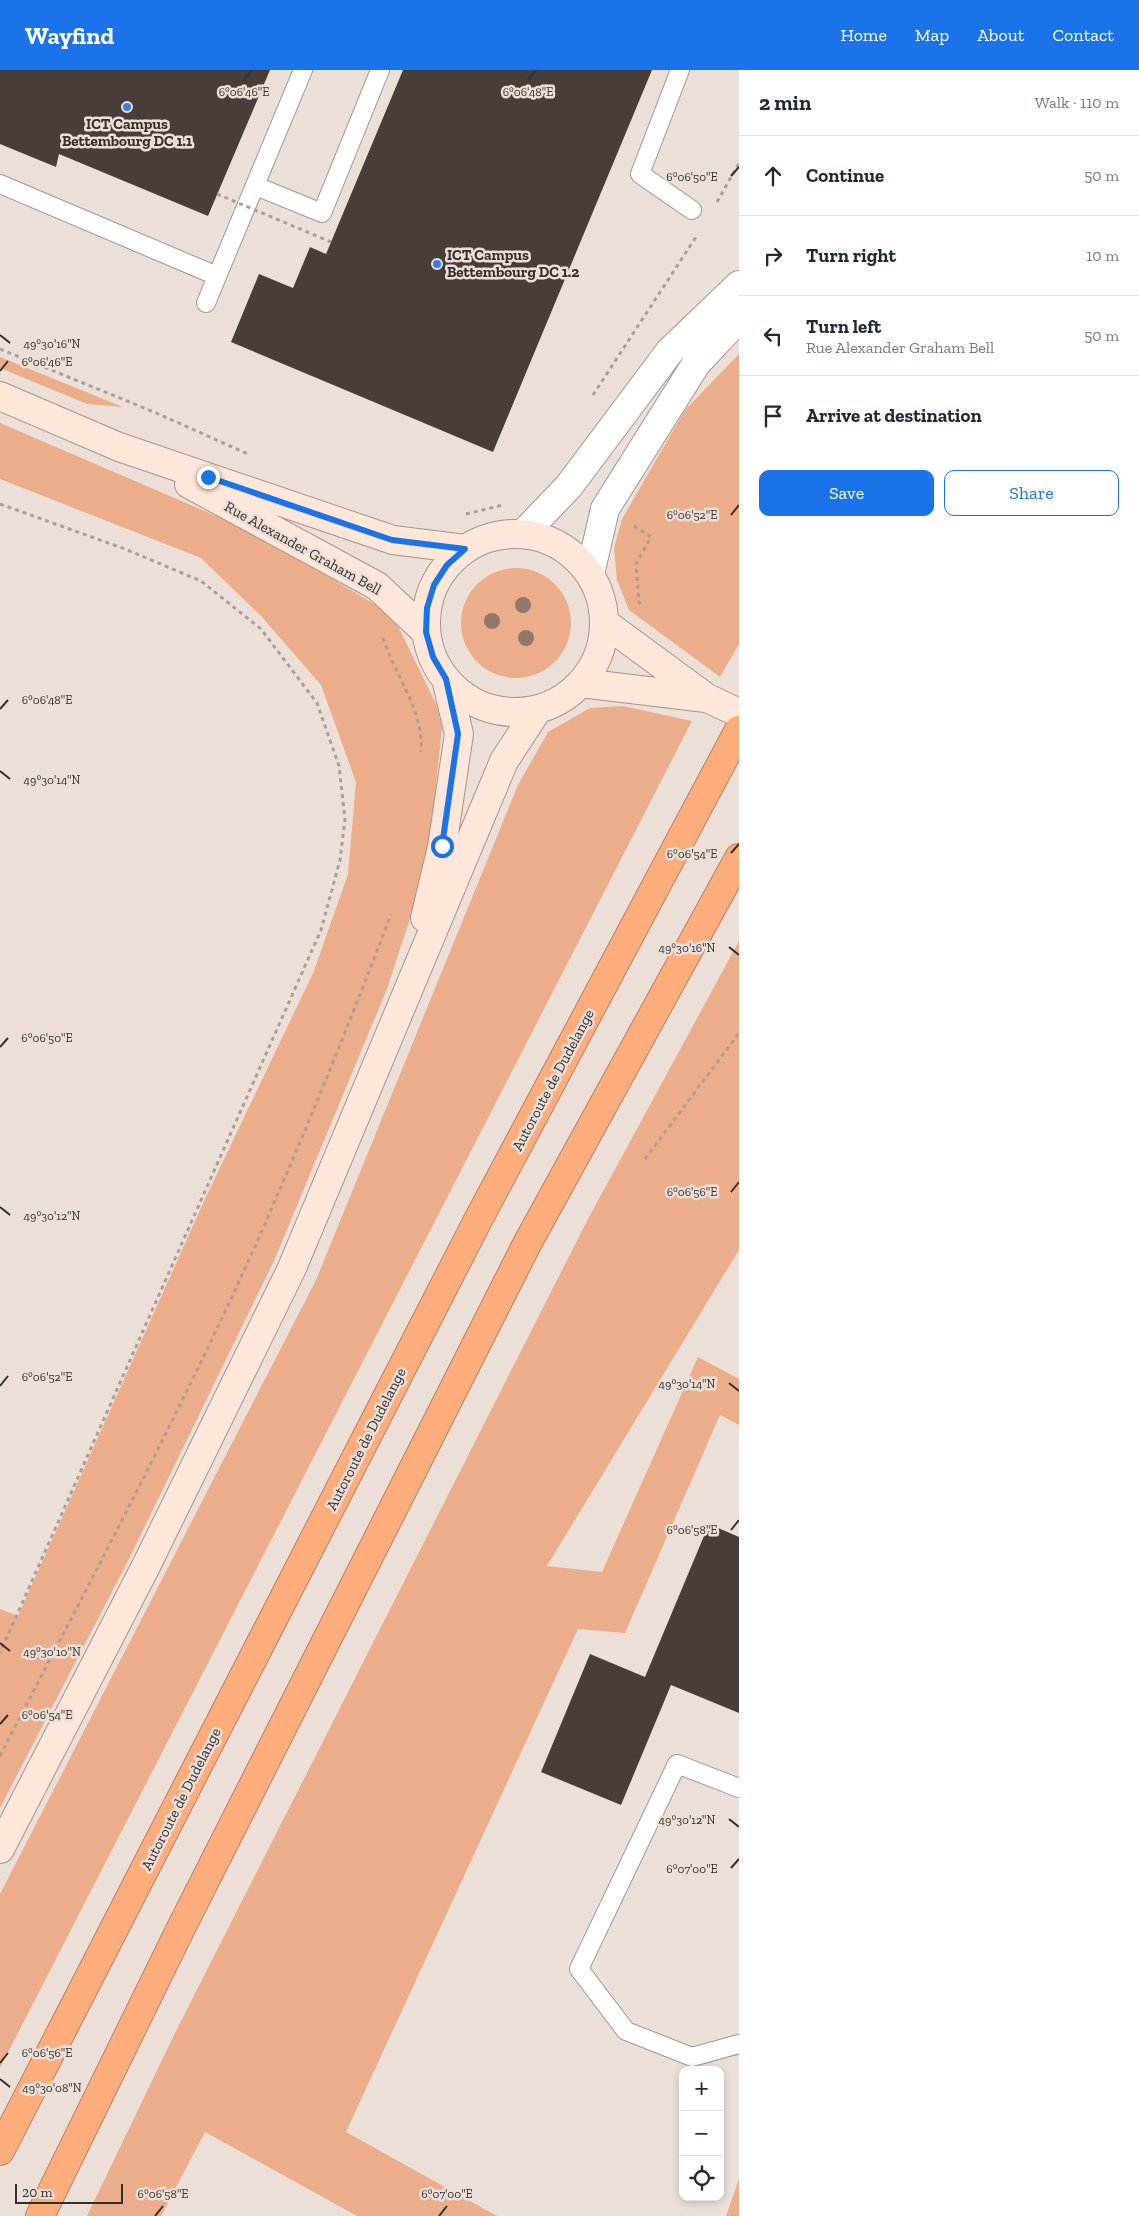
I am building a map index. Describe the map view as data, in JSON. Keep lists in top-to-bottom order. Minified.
{"streets":{"highway":["Autoroute de Dudelange"],"main road":["Rue Alexander Graham Bell"]},"places":["ICT Campus Bettembourg DC 1.1","ICT Campus Bettembourg DC 1.2"],"scale_bar":"20 m","page":{"header":"Wayfind","nav":["Home","Map","About","Contact"],"heading":["2 min","Walk · 110 m"],"list":[["Continue","50 m"],["Turn right","10 m"],["Turn left","Rue Alexander Graham Bell","50 m"],"Arrive at destination"],"buttons":["Save","Share"],"map_buttons":["+","−"],"scale":"20 m"},"coordinates":["6°06'46\"E","6°06'48\"E","6°06'50\"E","49°30'16\"N","6°06'52\"E","49°30'14\"N","6°06'54\"E","6°06'56\"E","49°30'12\"N","6°06'58\"E","49°30'10\"N","6°07'00\"E","49°30'08\"N"]}
